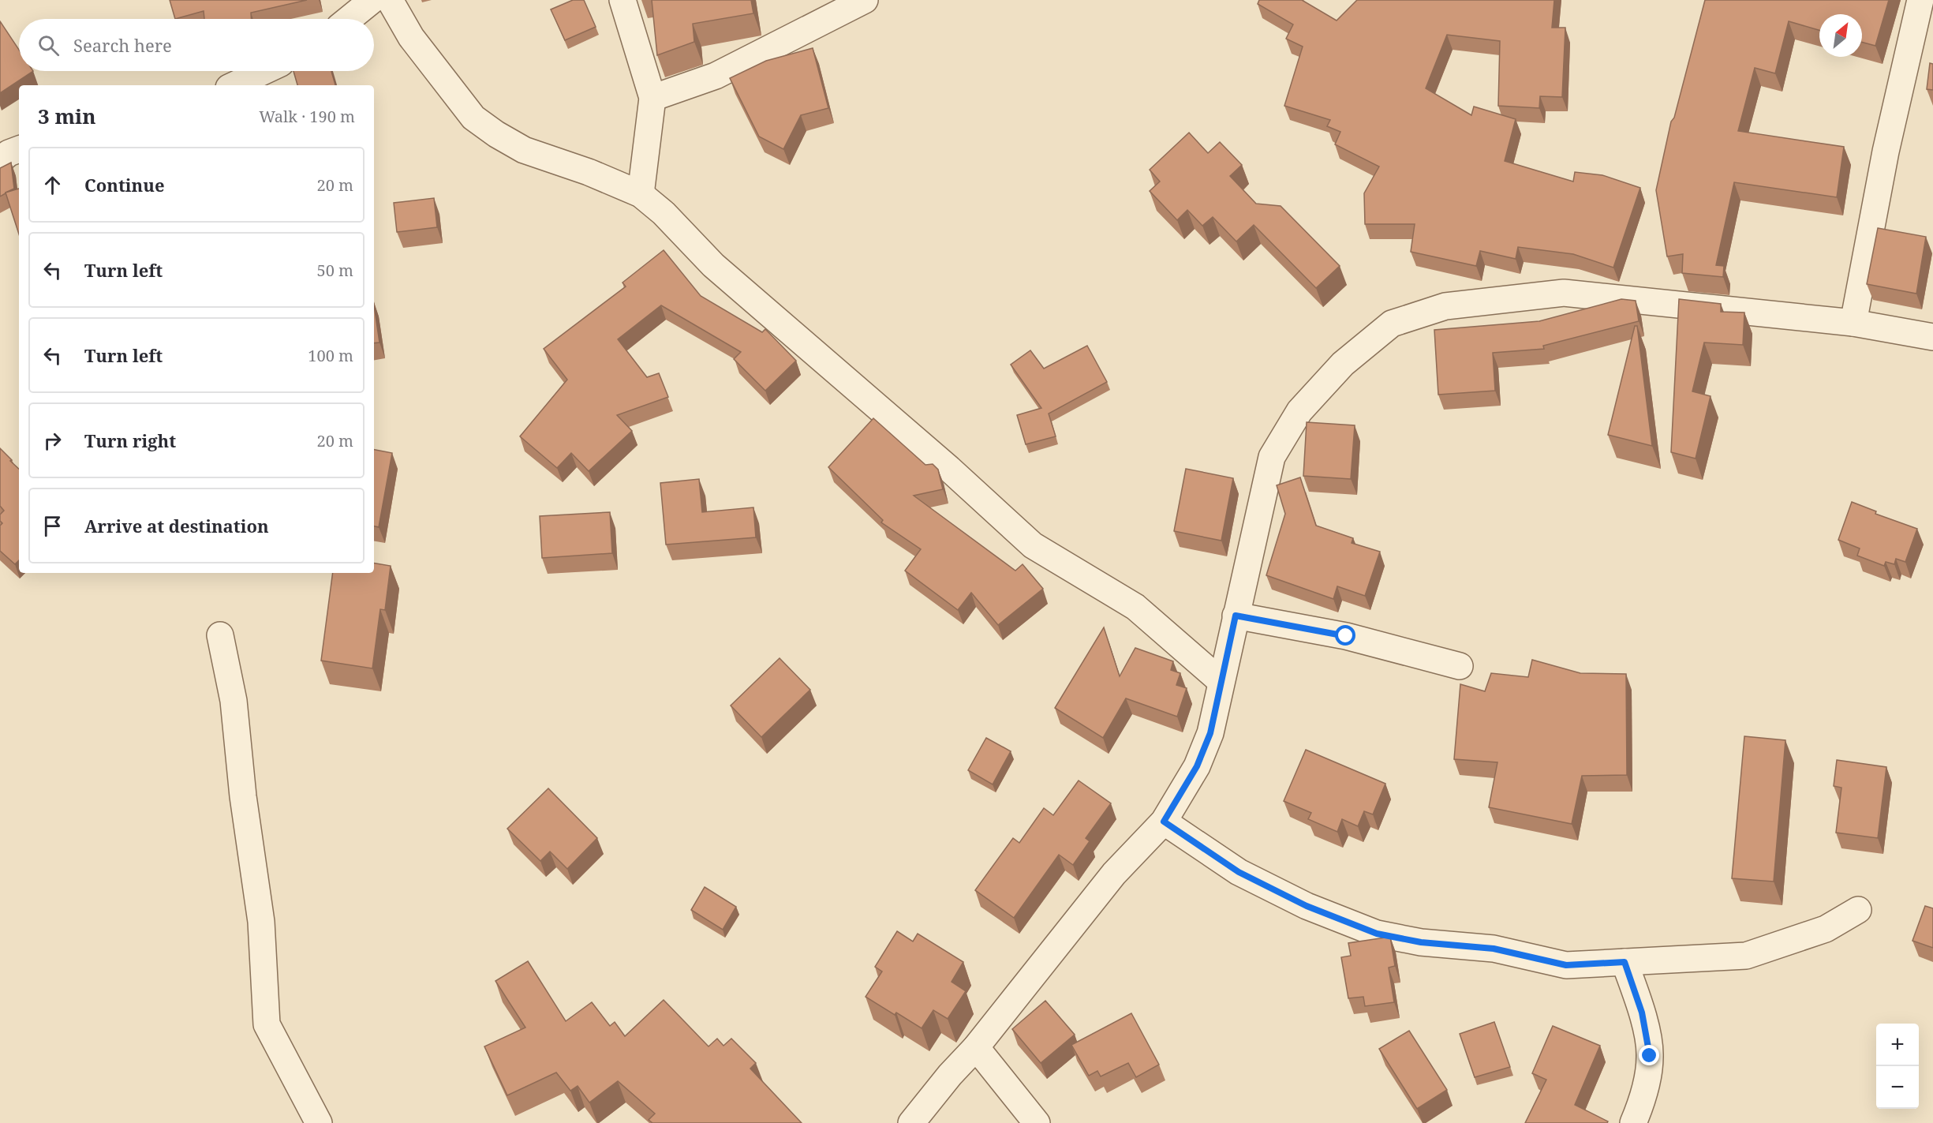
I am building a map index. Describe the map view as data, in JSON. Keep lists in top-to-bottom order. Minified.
{"north":"top right","page":{"search":"Search here","heading":["3 min","Walk · 190 m"],"list":[["Continue","20 m"],["Turn left","50 m"],["Turn left","100 m"],["Turn right","20 m"],"Arrive at destination"],"map_buttons":["+","−"]}}
